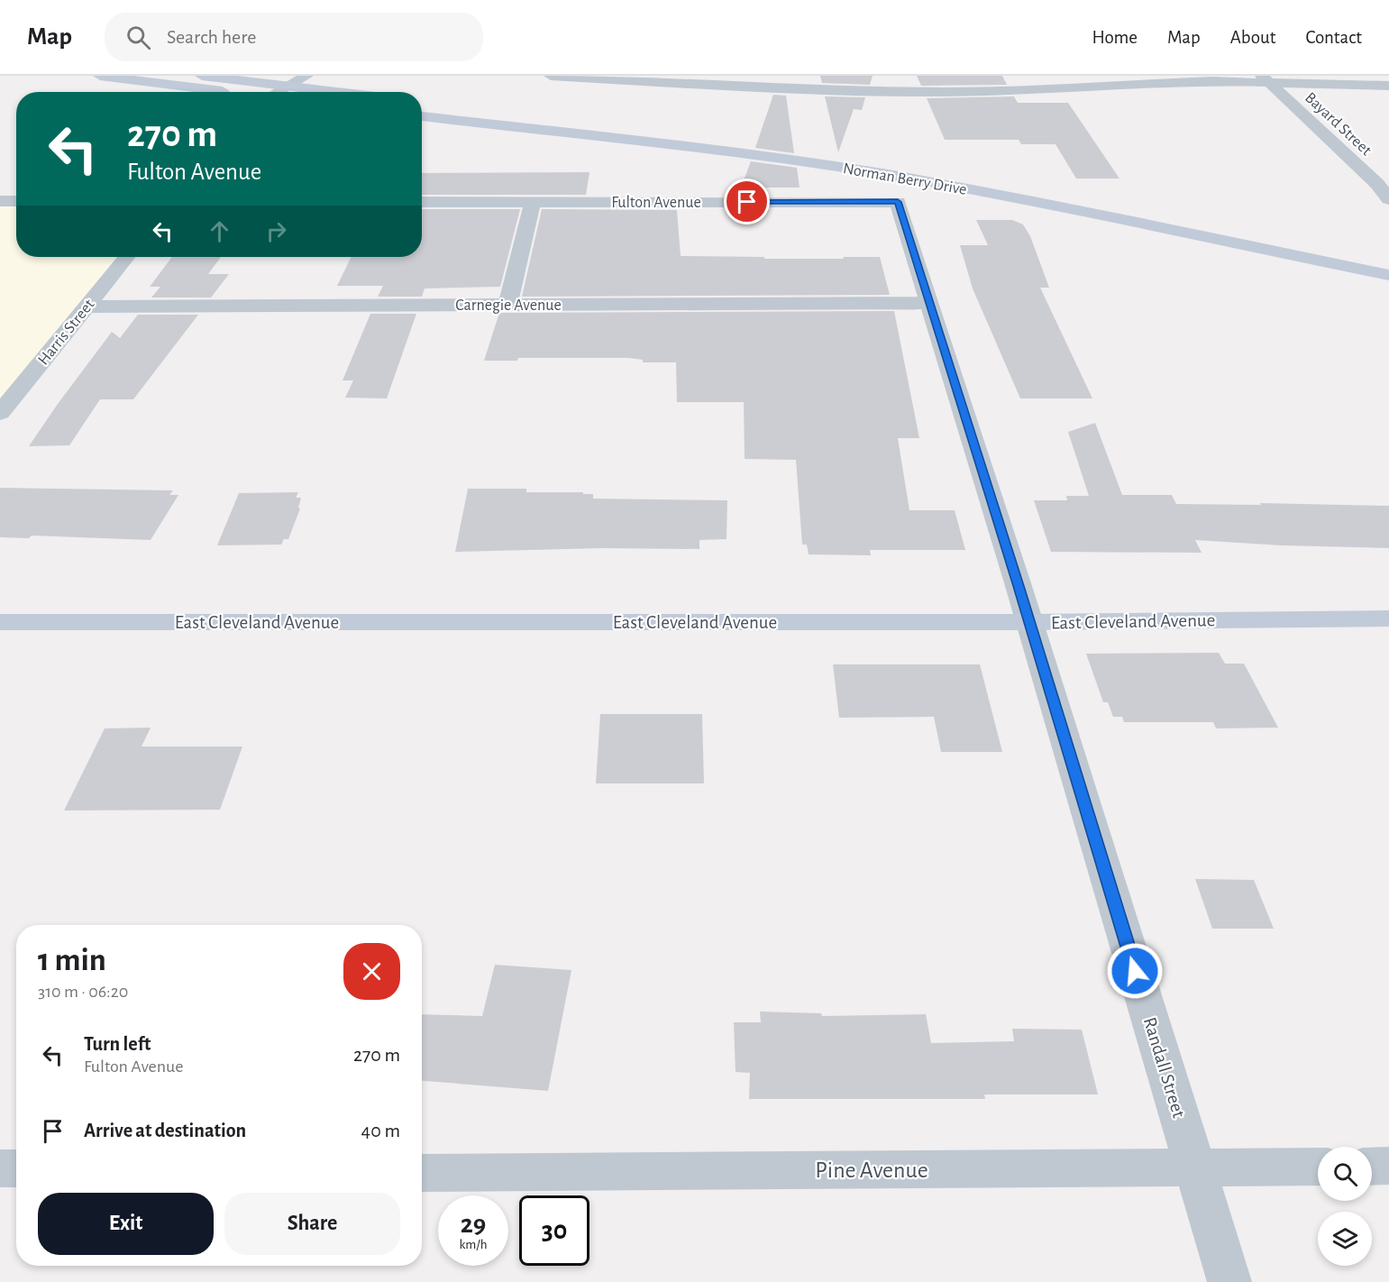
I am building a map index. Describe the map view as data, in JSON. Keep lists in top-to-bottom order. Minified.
{"streets":{"main road":["Norman Berry Drive","East Cleveland Avenue"],"street":["Bayard Street","Fulton Avenue","Carnegie Avenue","Harris Street","Randall Street","Pine Avenue"]},"crossings":[["Fulton Avenue","Randall Street"],["Carnegie Avenue","Harris Street"],["Carnegie Avenue","Randall Street"],["East Cleveland Avenue","Randall Street"],["Randall Street","Pine Avenue"]],"page":{"header":"Map","search":"Search here","nav":["Home","Map","About","Contact"],"turn":["270 m","Fulton Avenue"],"heading":["1 min","310 m · 06:20"],"list":[{"name":"Turn left","note":"Fulton Avenue","value":"270 m"},{"name":"Arrive at destination","value":"40 m"}],"buttons":["Exit","Share"],"speed":"29 km/h","limit":"30"}}
